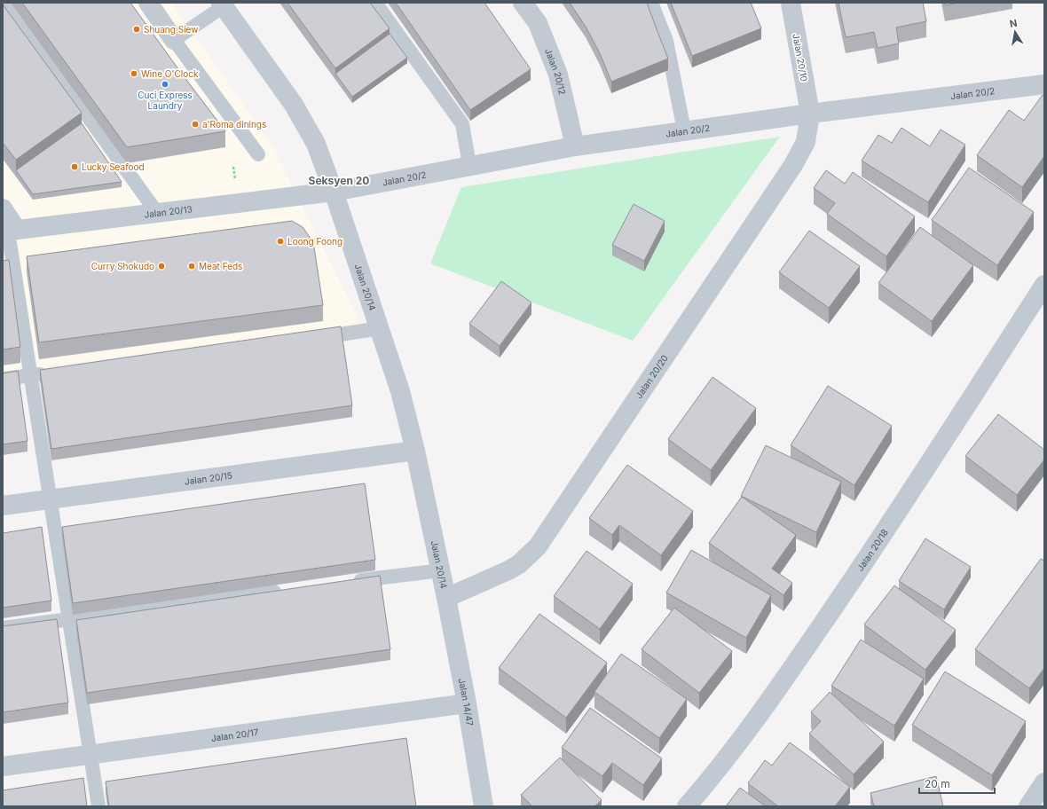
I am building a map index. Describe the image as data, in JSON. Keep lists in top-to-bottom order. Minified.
{"streets":{"street":["Jalan 20/10","Jalan 20/12","Jalan 20/2","Jalan 20/13","Jalan 20/14","Jalan 20/20","Jalan 20/15","Jalan 20/18","Jalan 14/47","Jalan 20/17"]},"crossings":[["Jalan 20/10","Jalan 20/2"],["Jalan 20/10","Jalan 20/20"],["Jalan 20/12","Jalan 20/2"],["Jalan 20/2","Jalan 20/13"],["Jalan 20/2","Jalan 20/14"],["Jalan 20/2","Jalan 20/20"],["Jalan 20/13","Jalan 20/14"],["Jalan 20/14","Jalan 20/20"],["Jalan 20/14","Jalan 20/15"],["Jalan 20/14","Jalan 14/47"],["Jalan 20/20","Jalan 14/47"],["Jalan 14/47","Jalan 20/17"]],"districts":["Seksyen 20"],"places":["Shuang Siew","Wine O'Clock","Cuci Express Laundry","a'Roma dinings","Lucky Seafood","Loong Foong","Curry Shokudo","Meat Feds"],"scale_bar":"20 m","north":"top"}
